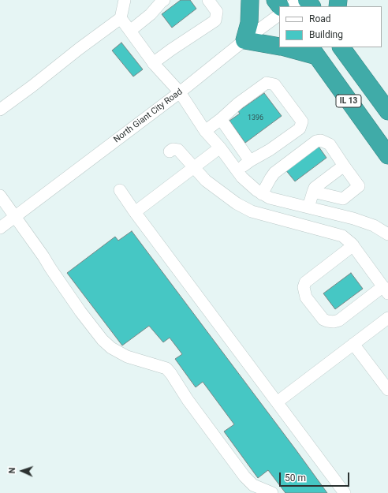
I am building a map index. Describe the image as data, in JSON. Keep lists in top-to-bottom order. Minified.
{"streets":{"highway":["IL 13"],"street":["North Giant City Road"]},"house_numbers":["1396"],"legend":["Road","Building"],"scale_bar":"50 m","north":"left"}
